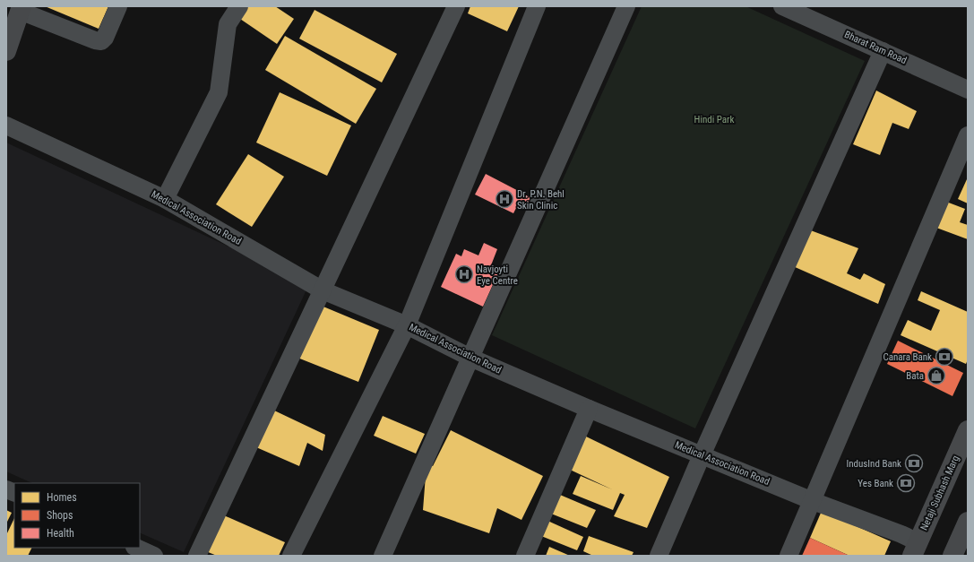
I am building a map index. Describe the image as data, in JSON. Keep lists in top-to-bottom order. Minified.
{"streets":{"main road":["Netaji Subhash Marg"],"street":["Bharat Ram Road","Medical Association Road"]},"crossings":[["Medical Association Road","Netaji Subhash Marg"]],"parks":["Hindi Park"],"places":{"hospital":["Dr. P.N. Behl Skin Clinic","Navjoyti Eye Centre"],"bank":["Canara Bank","IndusInd Bank","Yes Bank"],"shop":["Bata"]},"legend":["Homes","Shops","Health"]}
